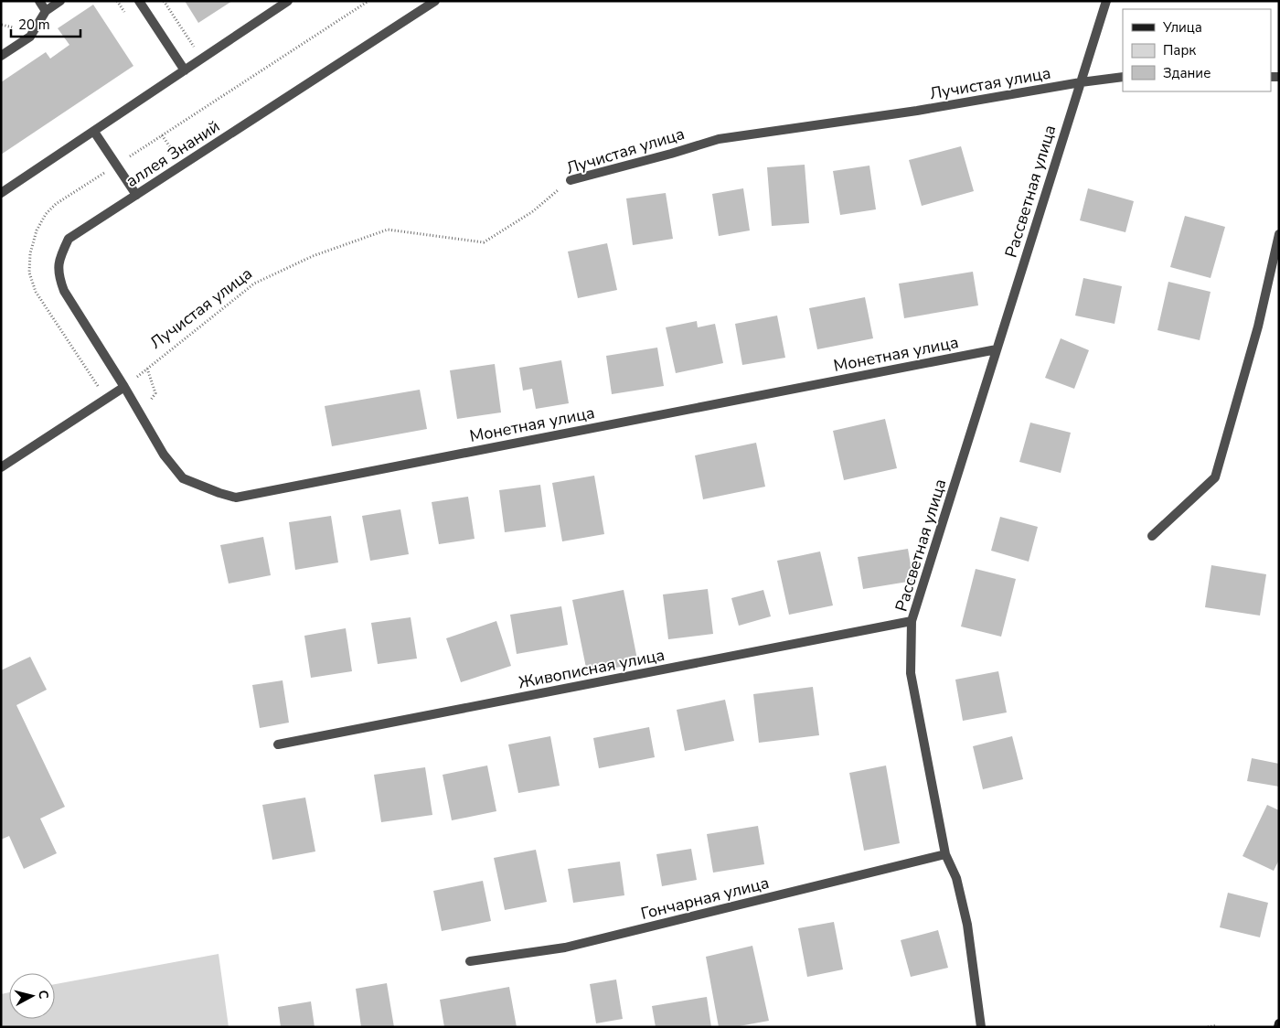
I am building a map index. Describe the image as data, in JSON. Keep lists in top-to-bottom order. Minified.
{"streets":{"street":["Лучистая улица","аллея Знаний","Рассветная улица","Монетная улица","Живописная улица","Гончарная улица"]},"crossings":[["Лучистая улица","аллея Знаний"],["Лучистая улица","Рассветная улица"],["Лучистая улица","Монетная улица"],["аллея Знаний","Монетная улица"],["Рассветная улица","Монетная улица"],["Рассветная улица","Живописная улица"],["Рассветная улица","Гончарная улица"]],"legend":["Улица","Парк","Здание"],"scale_bar":"20 m","north":"right"}
